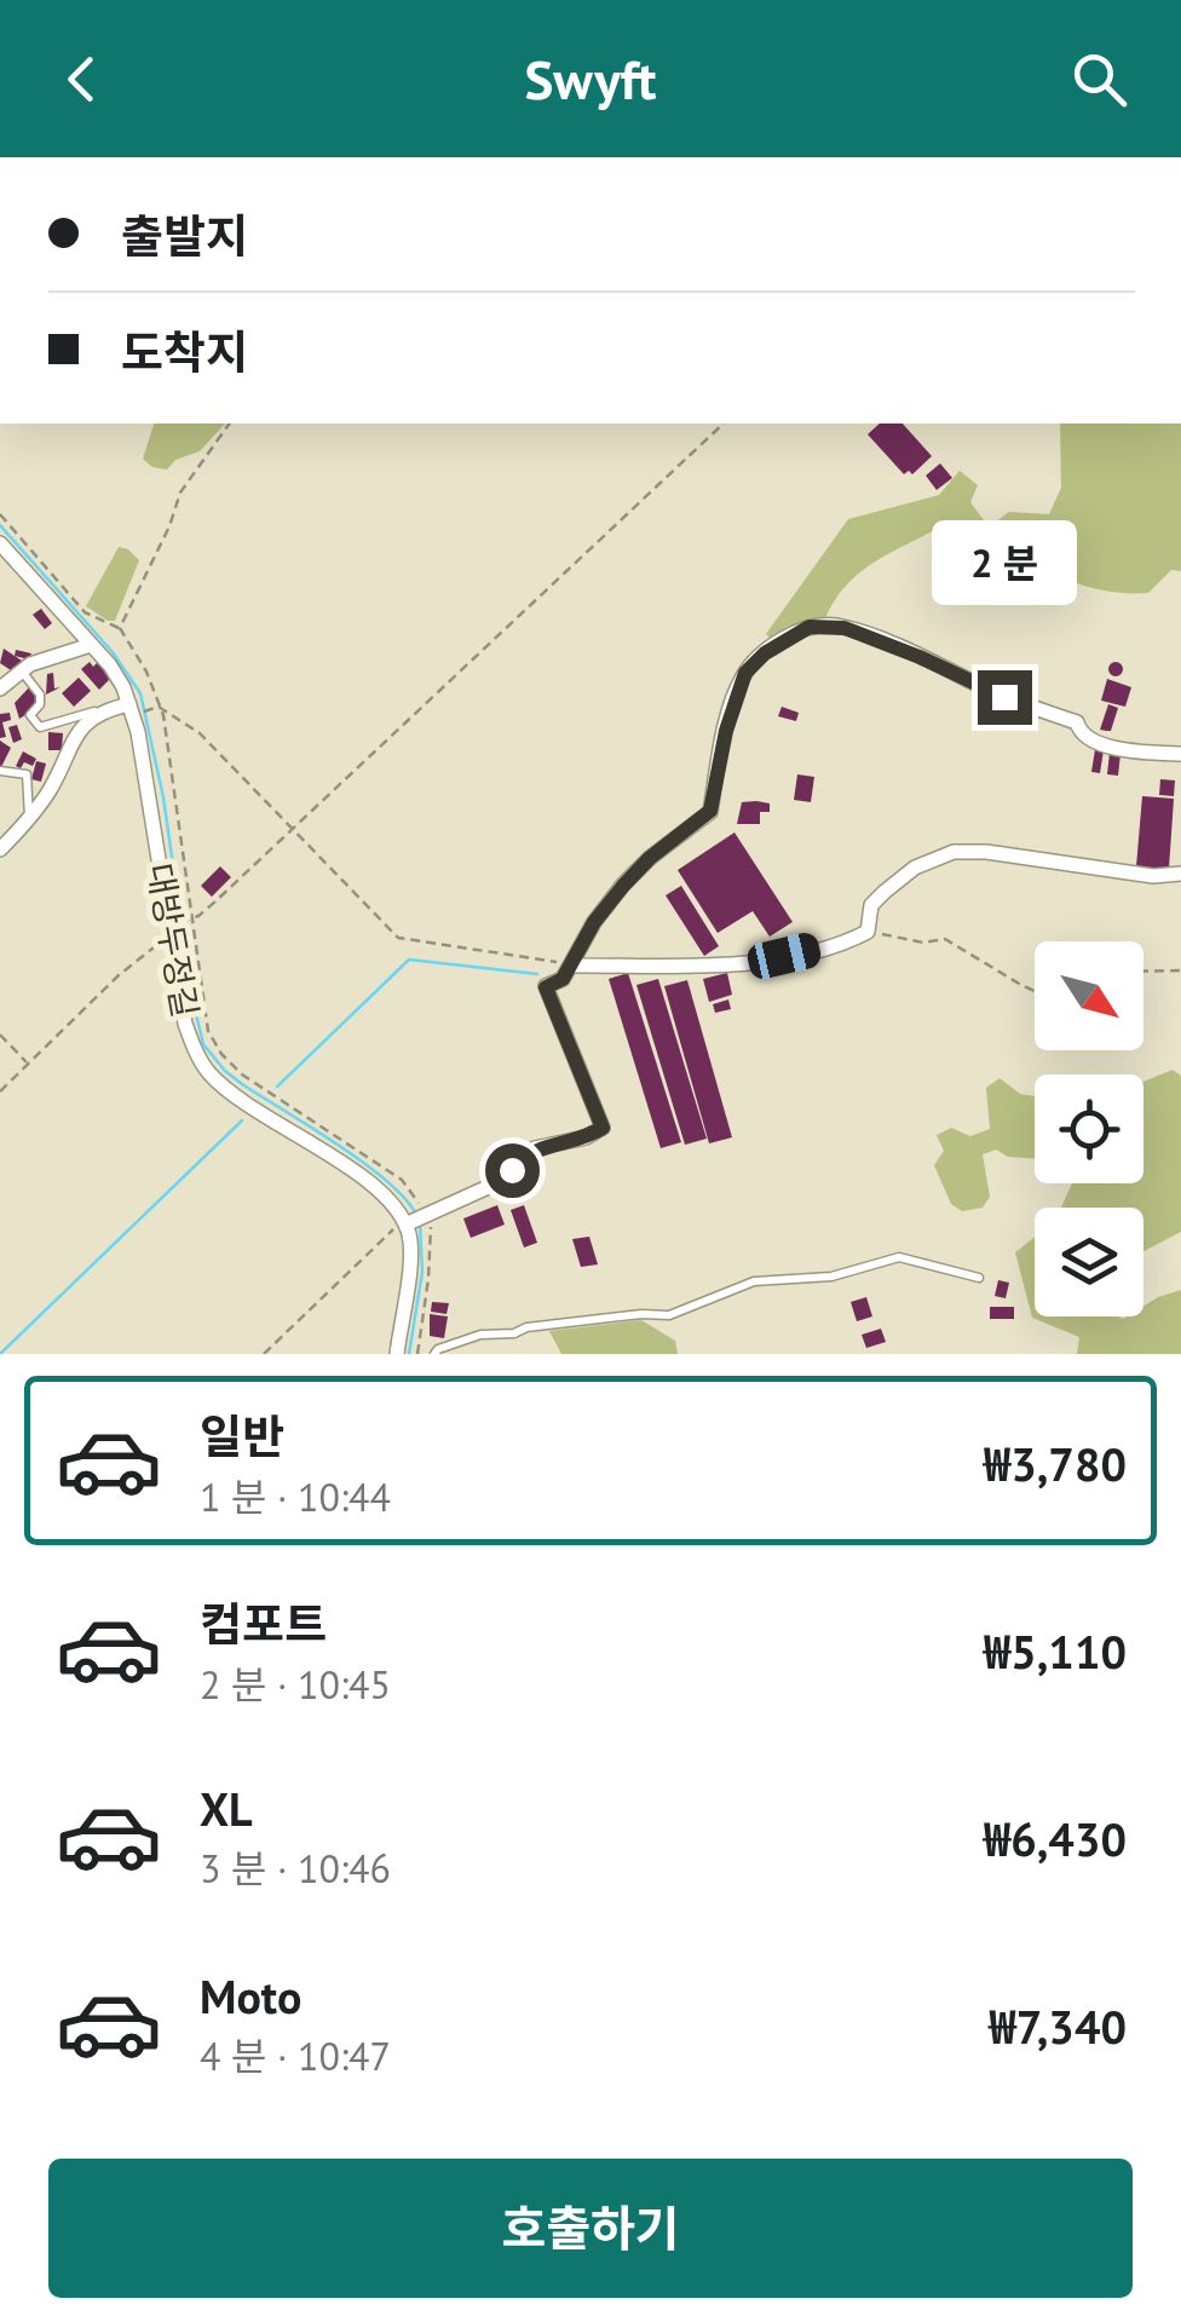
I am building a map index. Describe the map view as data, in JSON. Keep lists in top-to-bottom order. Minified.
{"streets":{"street":["대방두정길"]},"north":"bottom right","page":{"header":"Swyft","banner":["출발지","도착지"],"bubble":"2 분","list":[{"name":"일반","note":"1 분 · 10:44","value":"₩3,780"},{"name":"컴포트","note":"2 분 · 10:45","value":"₩5,110"},{"name":"XL","note":"3 분 · 10:46","value":"₩6,430"},{"name":"Moto","note":"4 분 · 10:47","value":"₩7,340"}],"buttons":"호출하기"}}
